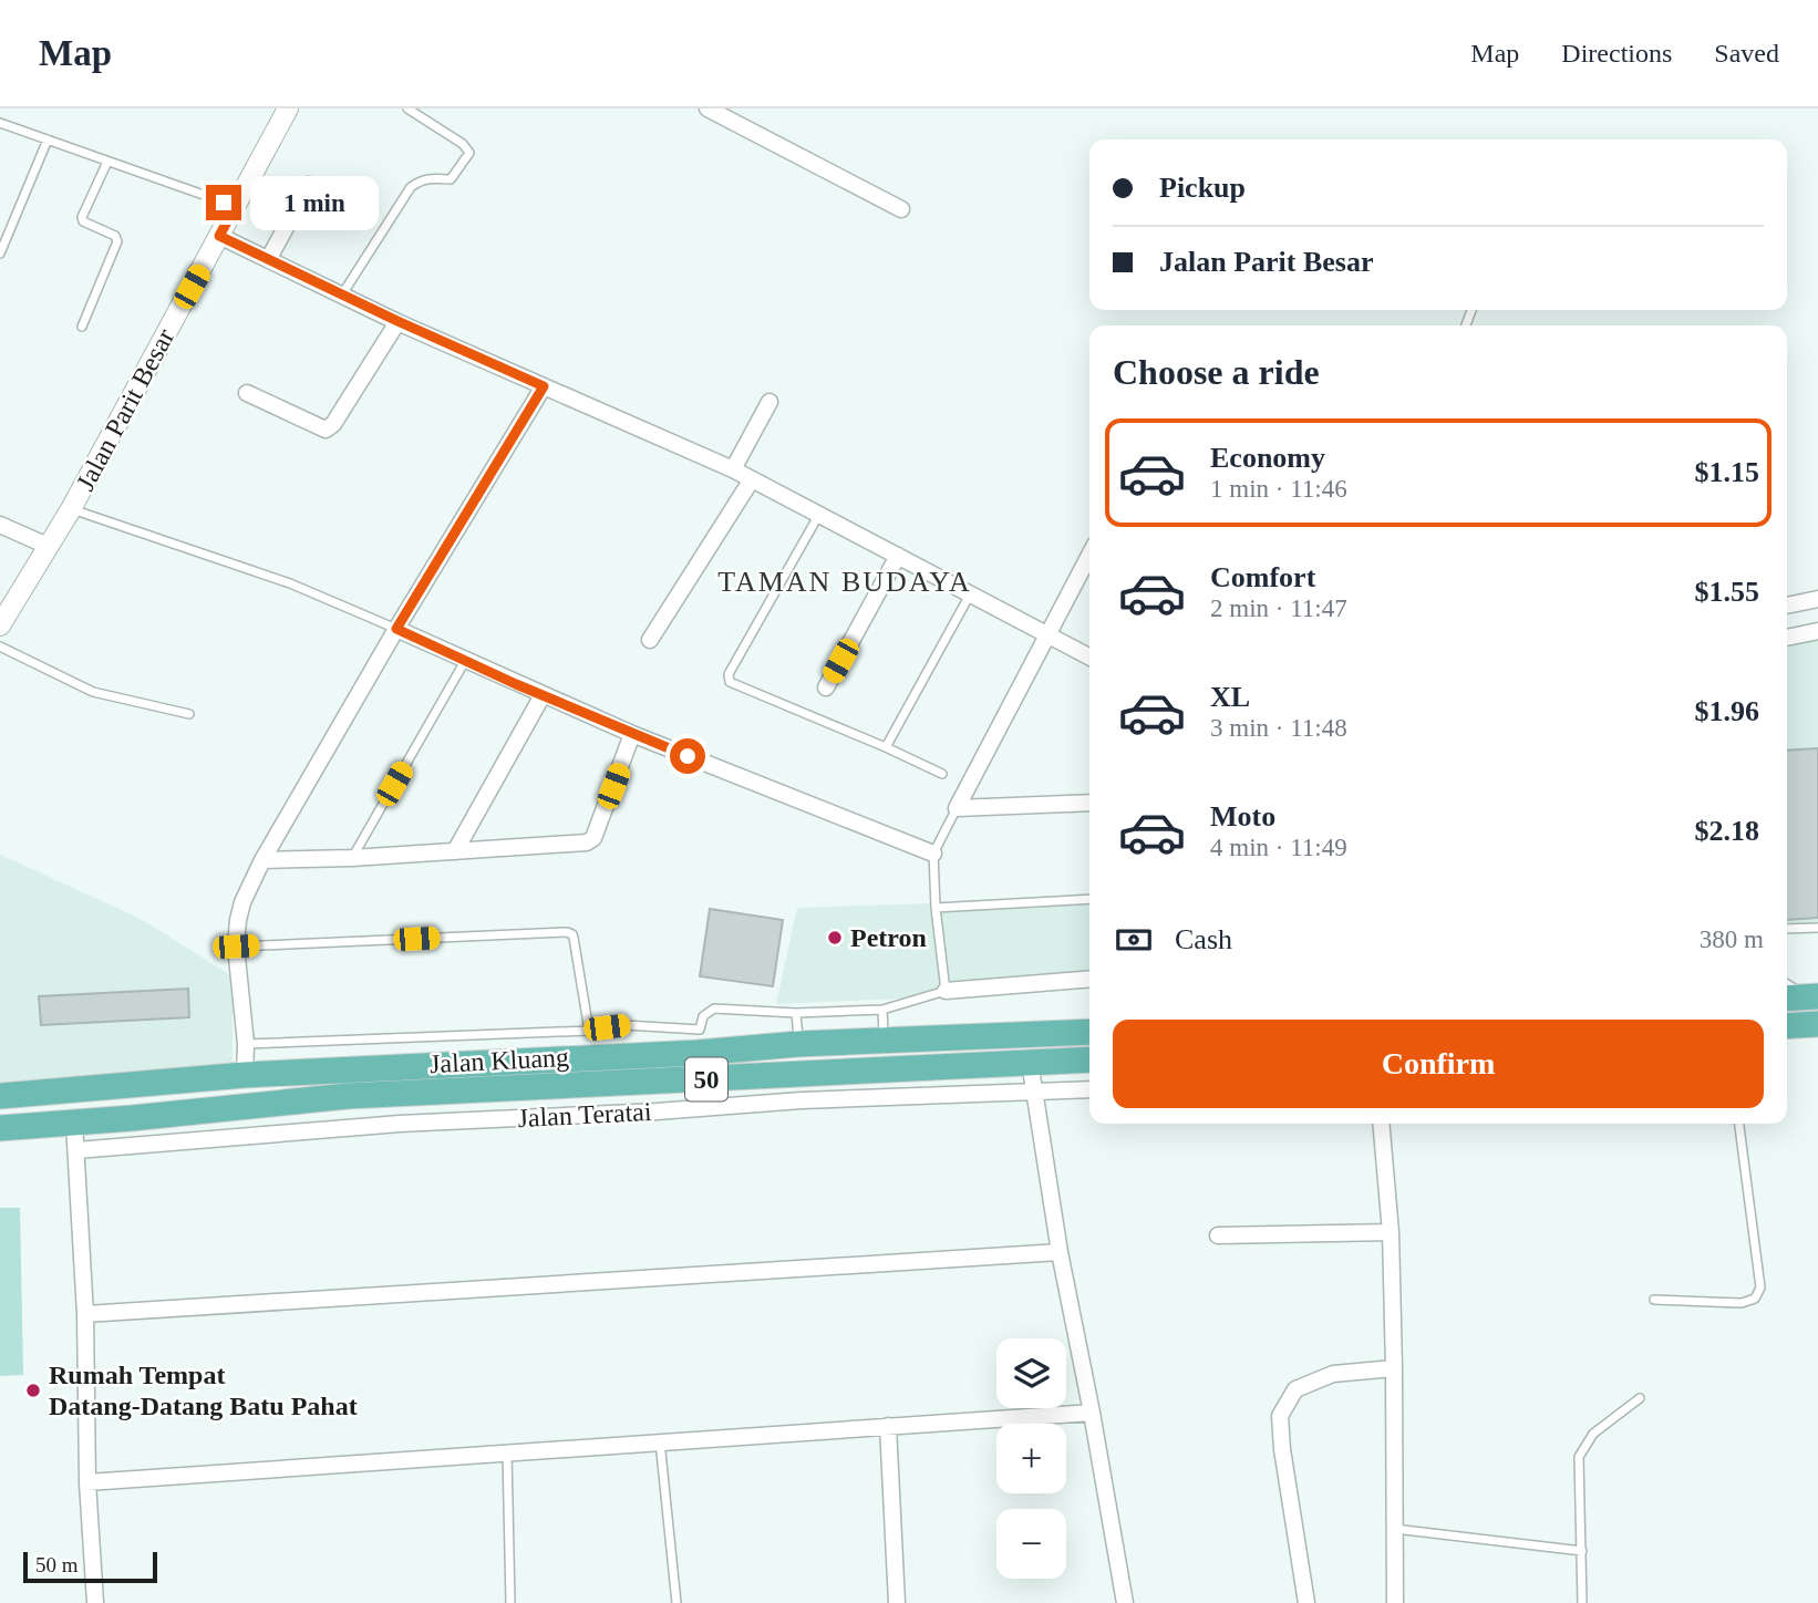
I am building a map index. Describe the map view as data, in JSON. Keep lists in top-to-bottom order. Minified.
{"streets":{"highway":["Jalan Kluang","50"],"street":["Jalan Parit Besar","Jalan Teratai"]},"crossings":[["Jalan Kluang","Jalan Teratai"]],"districts":["TAMAN BUDAYA"],"places":["Petron","Rumah Tempat Datang-Datang Batu Pahat"],"scale_bar":"50 m","page":{"header":"Map","nav":["Map","Directions","Saved"],"banner":["Pickup","Jalan Parit Besar"],"bubble":"1 min","heading":"Choose a ride","list":[{"name":"Economy","note":"1 min · 11:46","value":"$1.15"},{"name":"Comfort","note":"2 min · 11:47","value":"$1.55"},{"name":"XL","note":"3 min · 11:48","value":"$1.96"},{"name":"Moto","note":"4 min · 11:49","value":"$2.18"}],"pay":["Cash","380 m"],"buttons":"Confirm","map_buttons":["+","−"],"scale":"50 m"}}
